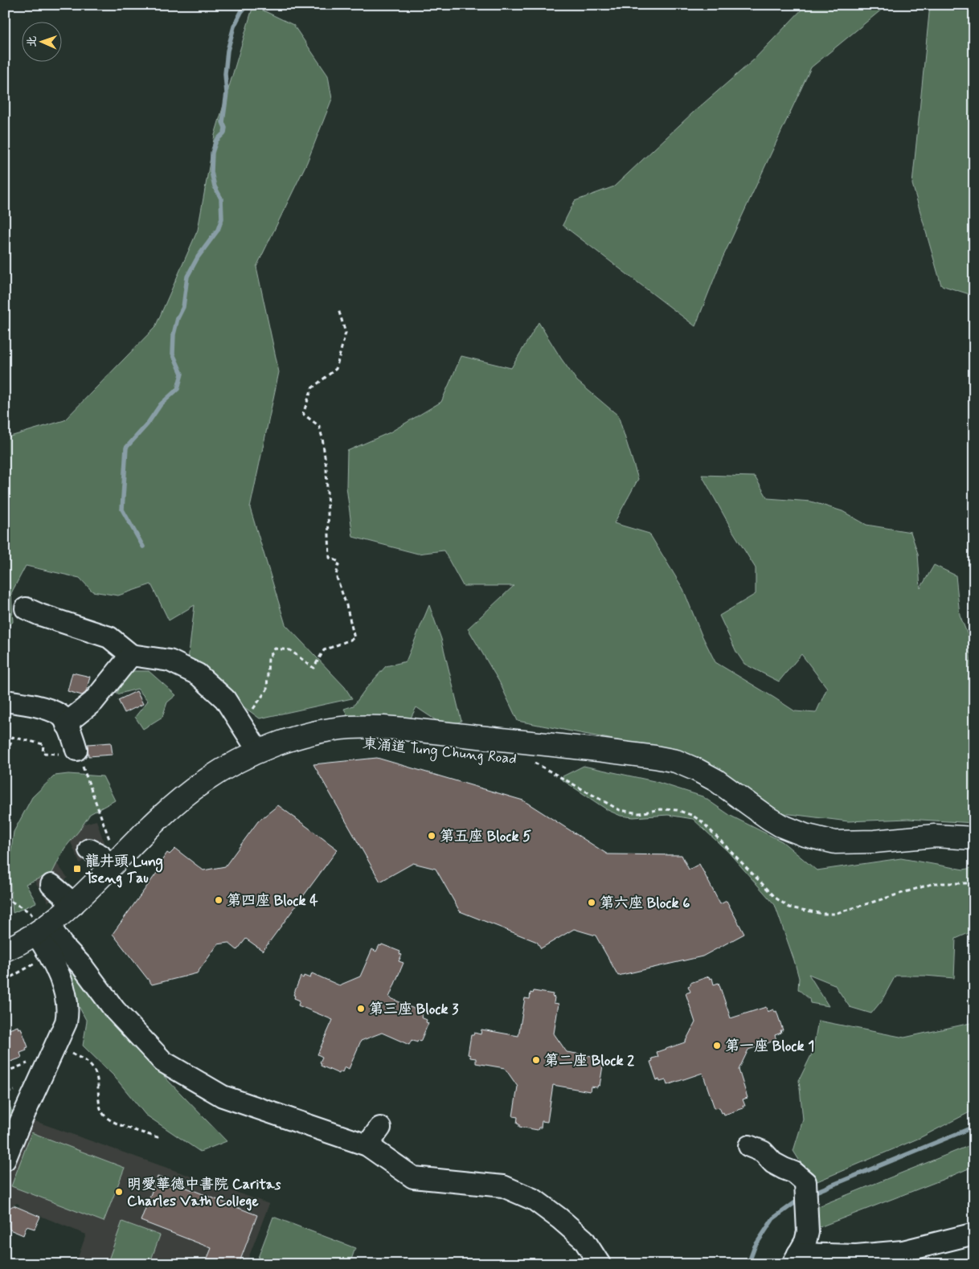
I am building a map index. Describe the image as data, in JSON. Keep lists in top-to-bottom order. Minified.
{"streets":{"main road":["東涌道 Tung Chung Road"]},"places":{"other":["第五座 Block 5","第四座 Block 4","第六座 Block 6","第三座 Block 3","第一座 Block 1","第二座 Block 2","明愛華德中書院 Caritas Charles Vath College"],"transit":["龍井頭 Lung Tseng Tau"]},"north":"left"}
